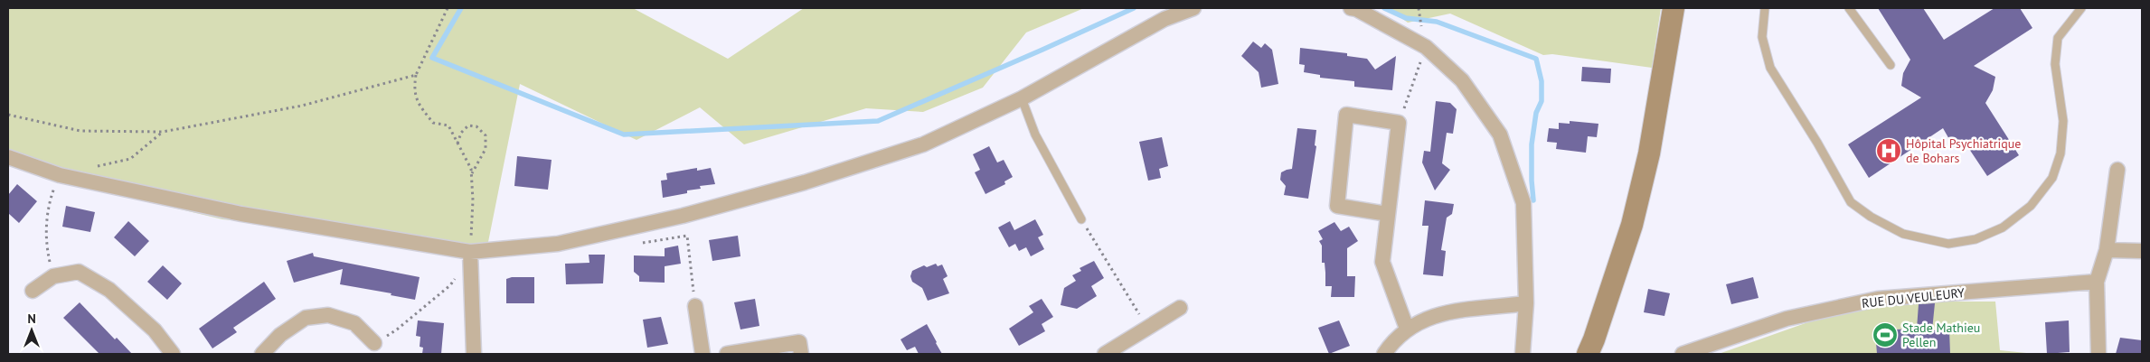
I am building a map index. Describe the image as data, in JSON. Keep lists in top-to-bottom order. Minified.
{"streets":{"street":["RUE DU VEULEURY"]},"places":{"hospital":["Hôpital Psychiatrique de Bohars"],"sports":["Stade Mathieu Pellen"]},"north":"top"}
